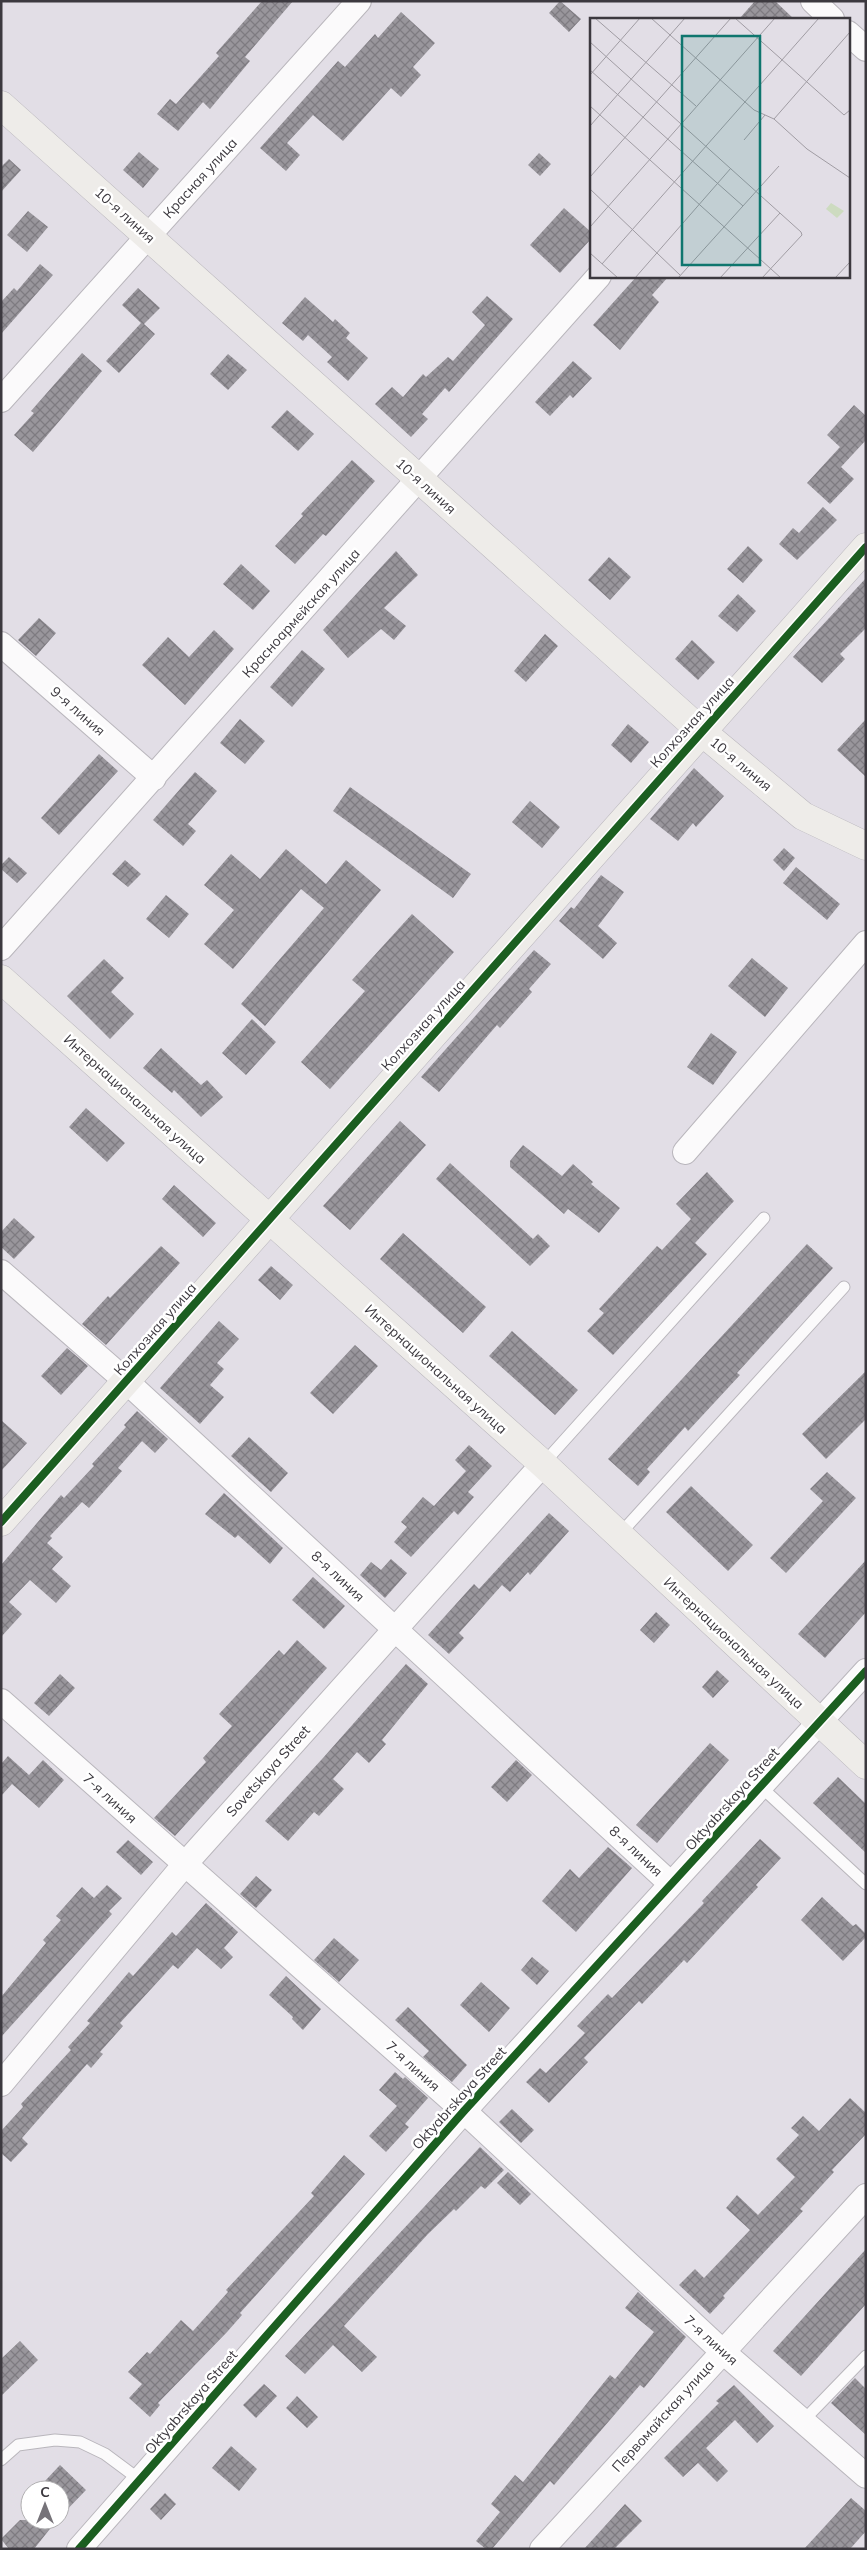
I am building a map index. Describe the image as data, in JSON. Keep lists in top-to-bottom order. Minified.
{"streets":{"street":["Красная улица","10-я линия","Красноармейская улица","9-я линия","Колхозная улица","Интернациональная улица","8-я линия","Sovetskaya Street","7-я линия","Oktyabrskaya Street","Первомайская улица"]},"crossings":[["Красная улица","10-я линия"],["10-я линия","Красноармейская улица"],["10-я линия","Колхозная улица"],["Красноармейская улица","9-я линия"],["Колхозная улица","Интернациональная улица"],["Колхозная улица","8-я линия"],["Интернациональная улица","Sovetskaya Street"],["Интернациональная улица","Oktyabrskaya Street"],["8-я линия","Sovetskaya Street"],["8-я линия","Oktyabrskaya Street"],["Sovetskaya Street","7-я линия"],["7-я линия","Oktyabrskaya Street"],["7-я линия","Первомайская улица"]],"north":"top"}
